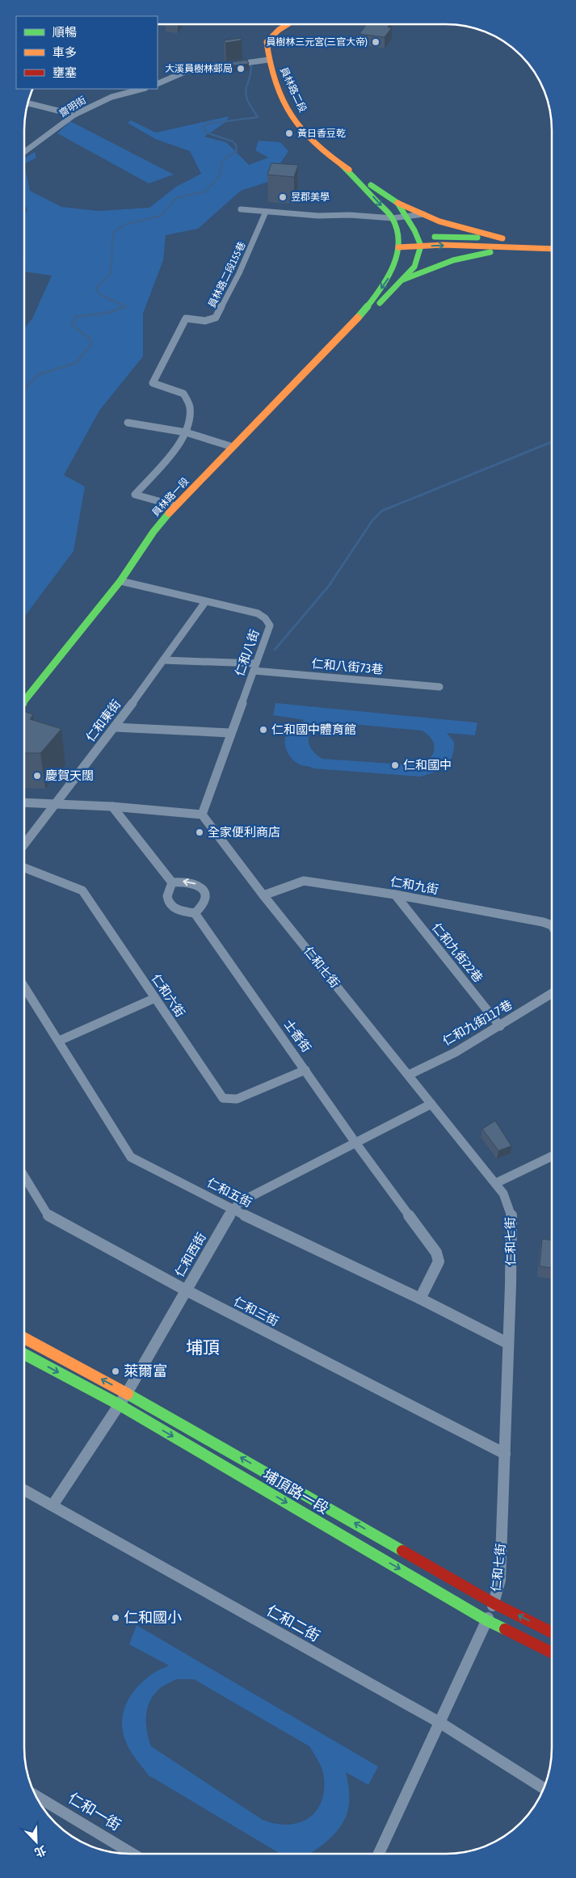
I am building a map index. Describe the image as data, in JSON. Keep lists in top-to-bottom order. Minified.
{"streets":{"main road":["員林路二段","員林路一段","埔頂路一段"],"street":["齋明街","員林路二段155巷","仁和八街","仁和八街73巷","仁和東街","仁和九街","仁和九街22巷","仁和七街","仁和六街","仁和九街117巷","士香街","仁和五街","仁和西街","仁和三街","仁和二街","仁和一街"]},"crossings":[["員林路二段","員林路一段"],["員林路一段","仁和八街"],["仁和八街","仁和八街73巷"],["仁和八街","仁和東街"],["仁和八街","仁和七街"],["仁和八街73巷","仁和東街"],["仁和九街","仁和九街22巷"],["仁和九街","仁和七街"],["仁和九街22巷","仁和九街117巷"],["仁和七街","仁和九街117巷"],["仁和七街","仁和五街"],["仁和七街","仁和西街"],["仁和七街","仁和三街"],["仁和七街","埔頂路一段"],["仁和七街","仁和二街"],["仁和六街","士香街"],["士香街","仁和五街"],["士香街","仁和西街"],["仁和五街","仁和西街"],["仁和西街","仁和三街"],["仁和西街","埔頂路一段"],["仁和西街","仁和二街"]],"districts":["埔頂"],"places":["員樹林三元宮(三官大帝)","大溪員樹林郵局","黃日香豆乾","昱郡美學","仁和國中體育館","仁和國中","慶賀天闊","全家便利商店","萊爾富","仁和國小"],"legend":["順暢","車多","壅塞"],"north":"bottom right"}
